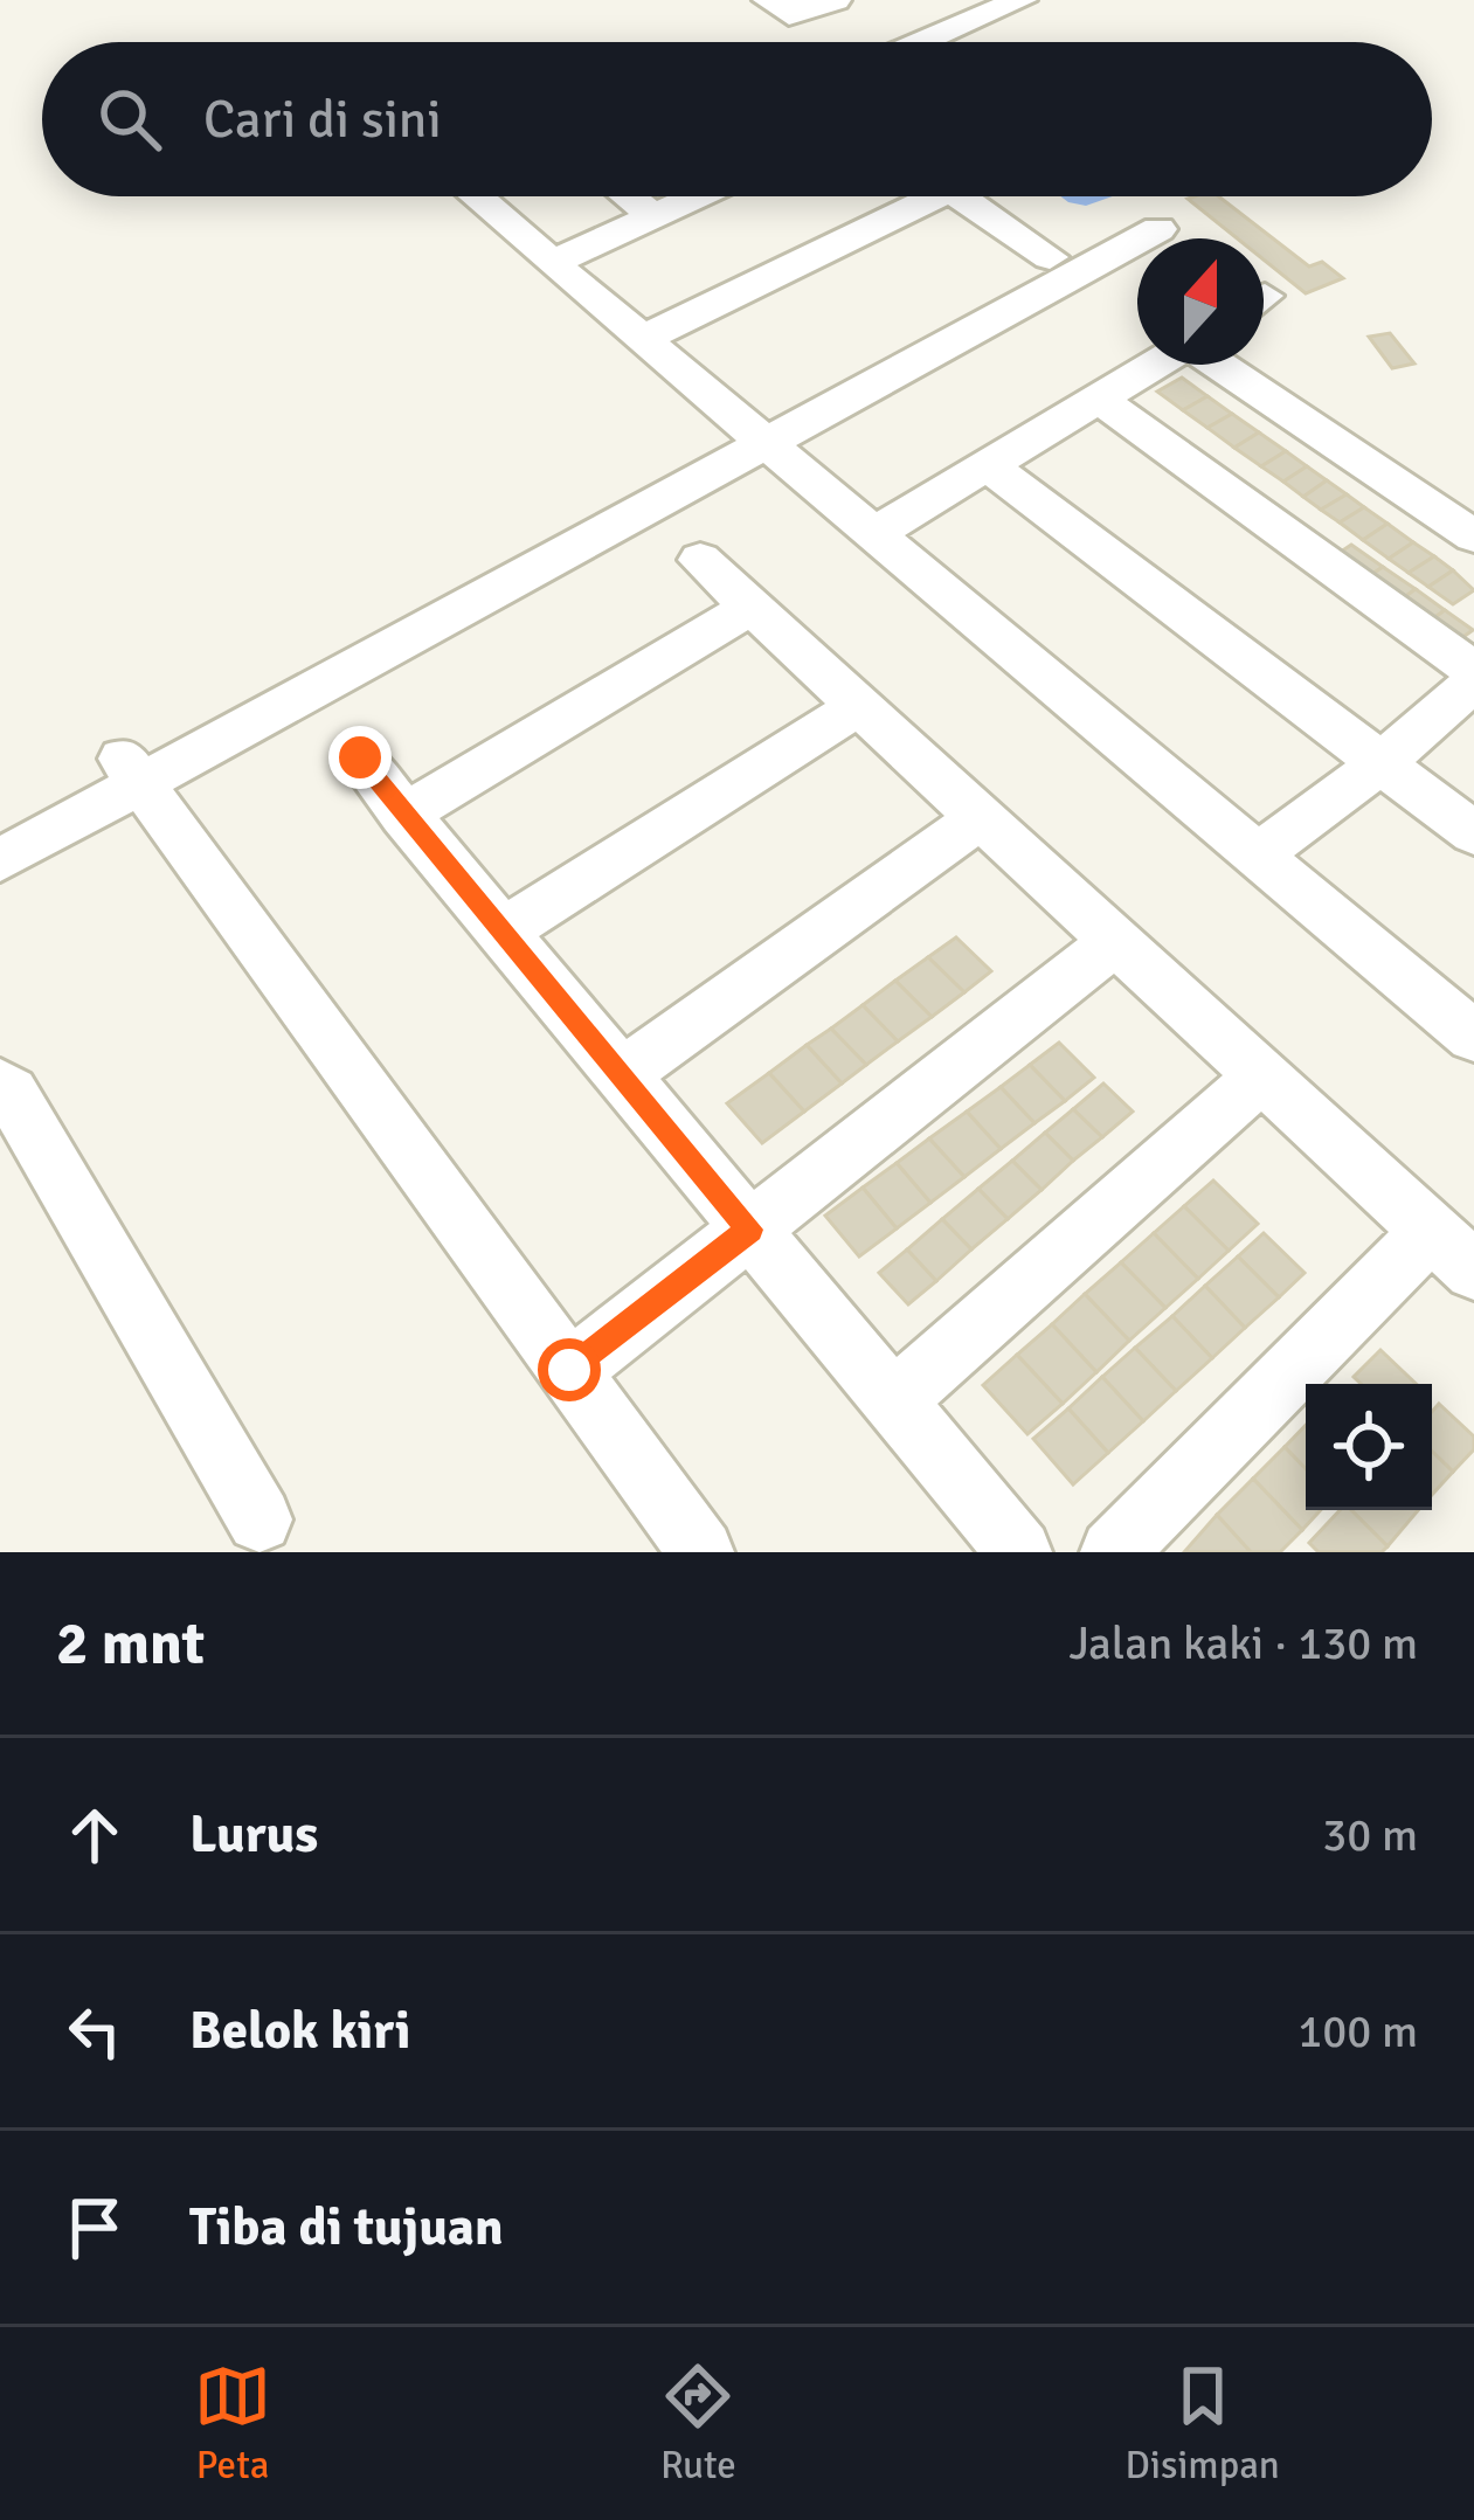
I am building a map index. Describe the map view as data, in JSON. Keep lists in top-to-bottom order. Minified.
{"north":"top","page":{"search":"Cari di sini","heading":["2 mnt","Jalan kaki · 130 m"],"list":[["Lurus","30 m"],["Belok kiri","100 m"],"Tiba di tujuan"],"nav":["Peta","Rute","Disimpan"]}}
